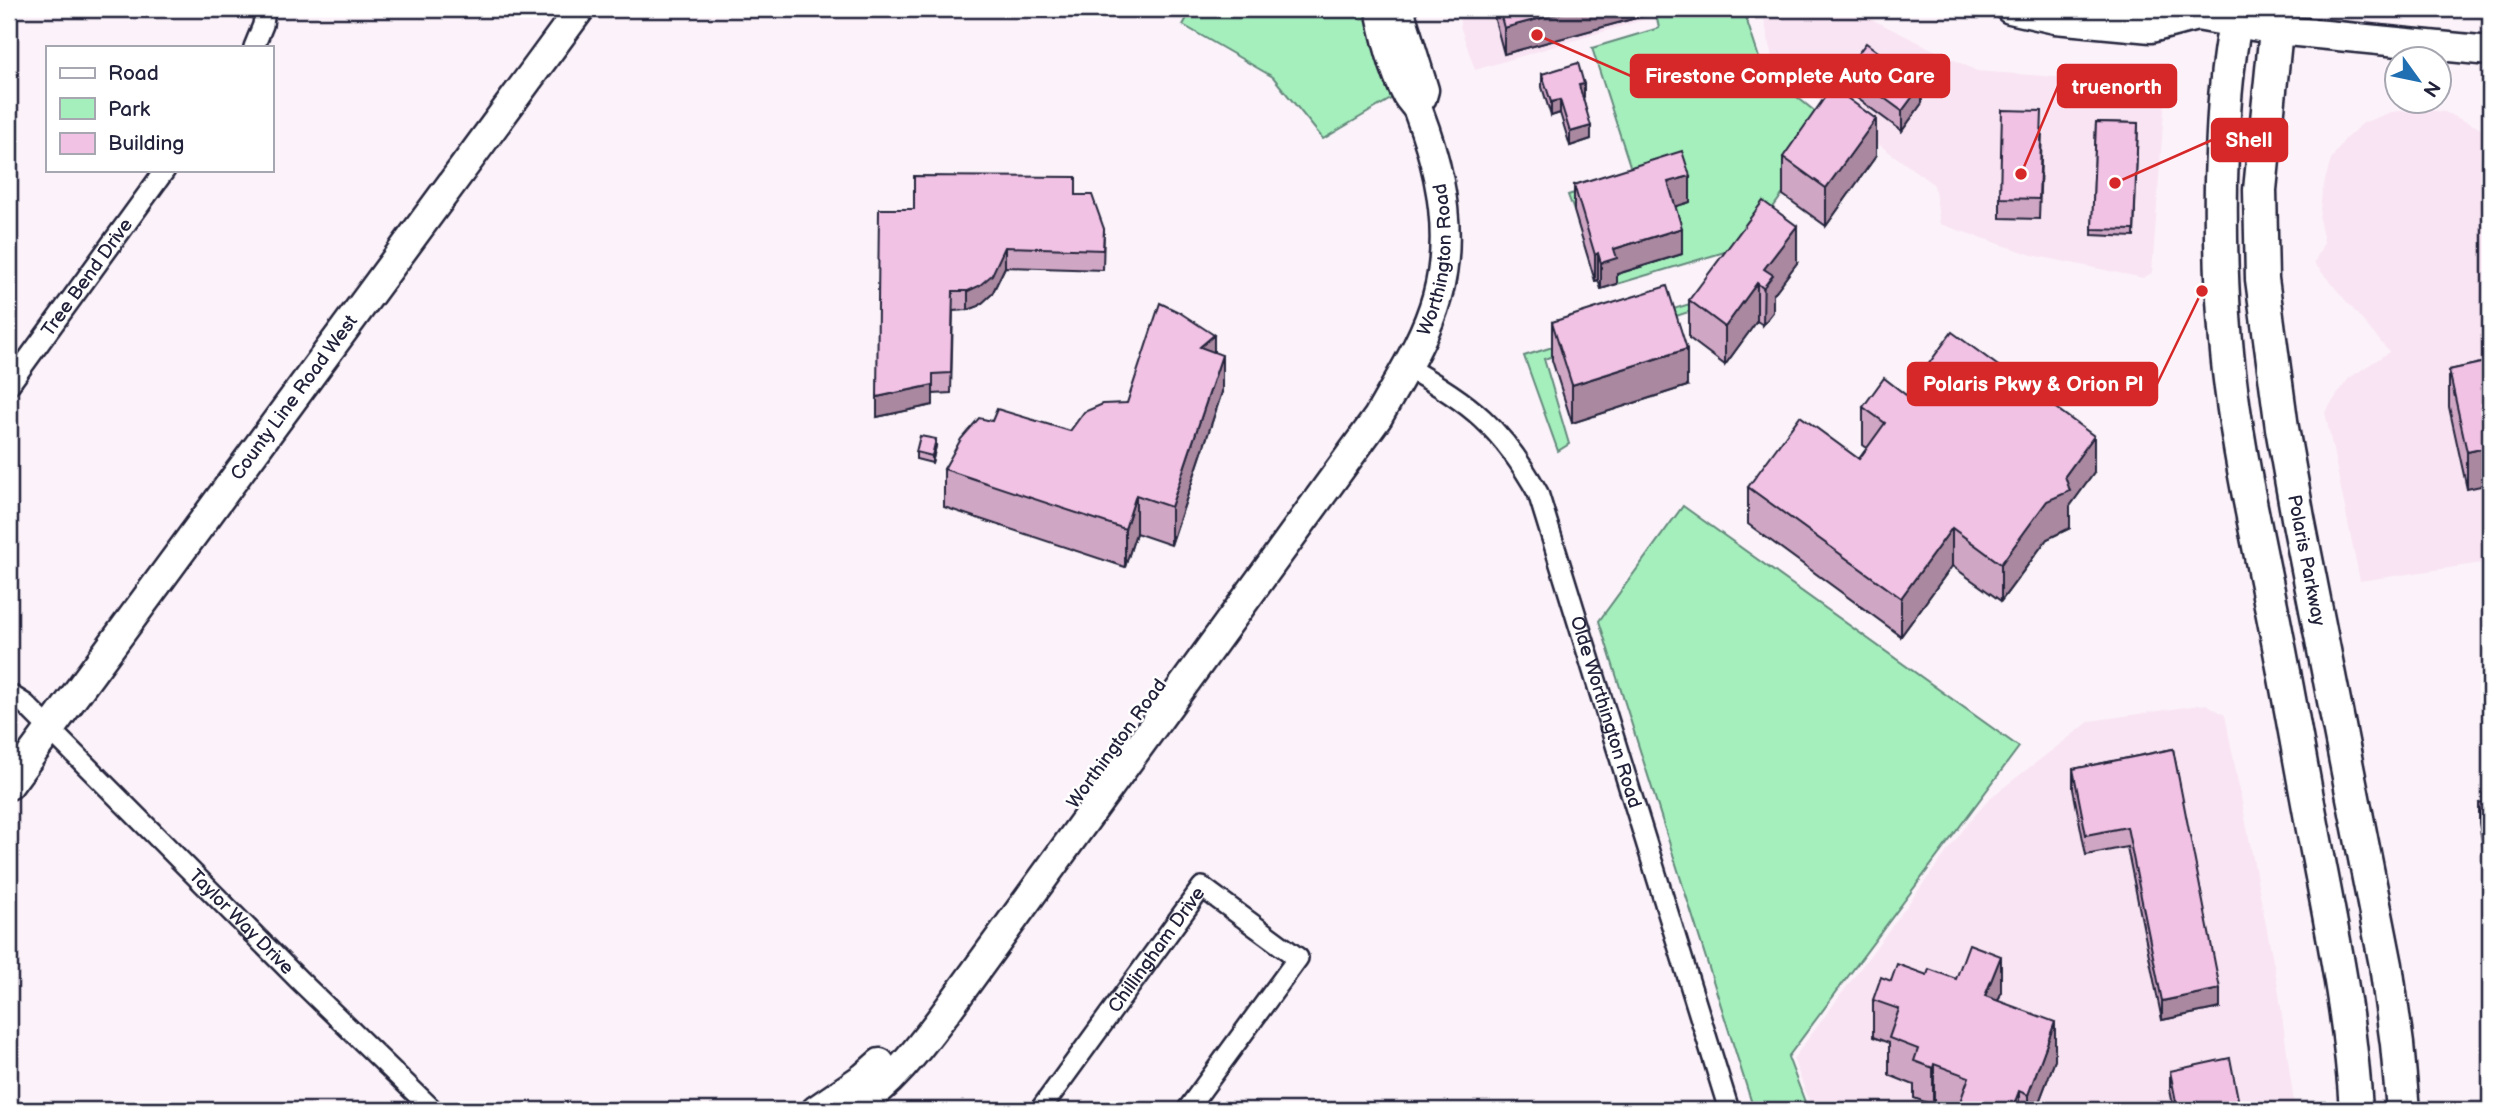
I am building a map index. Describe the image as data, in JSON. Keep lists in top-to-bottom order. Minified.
{"streets":{"main road":["Polaris Parkway"],"street":["Worthington Road","Tree Bend Drive","County Line Road West","Olde Worthington Road","Taylor Way Drive","Chillingham Drive"]},"crossings":[["Worthington Road","Olde Worthington Road"],["County Line Road West","Taylor Way Drive"]],"places":["Firestone Complete Auto Care","truenorth","Shell","Polaris Pkwy & Orion Pl"],"legend":["Road","Park","Building"],"north":"bottom right"}
